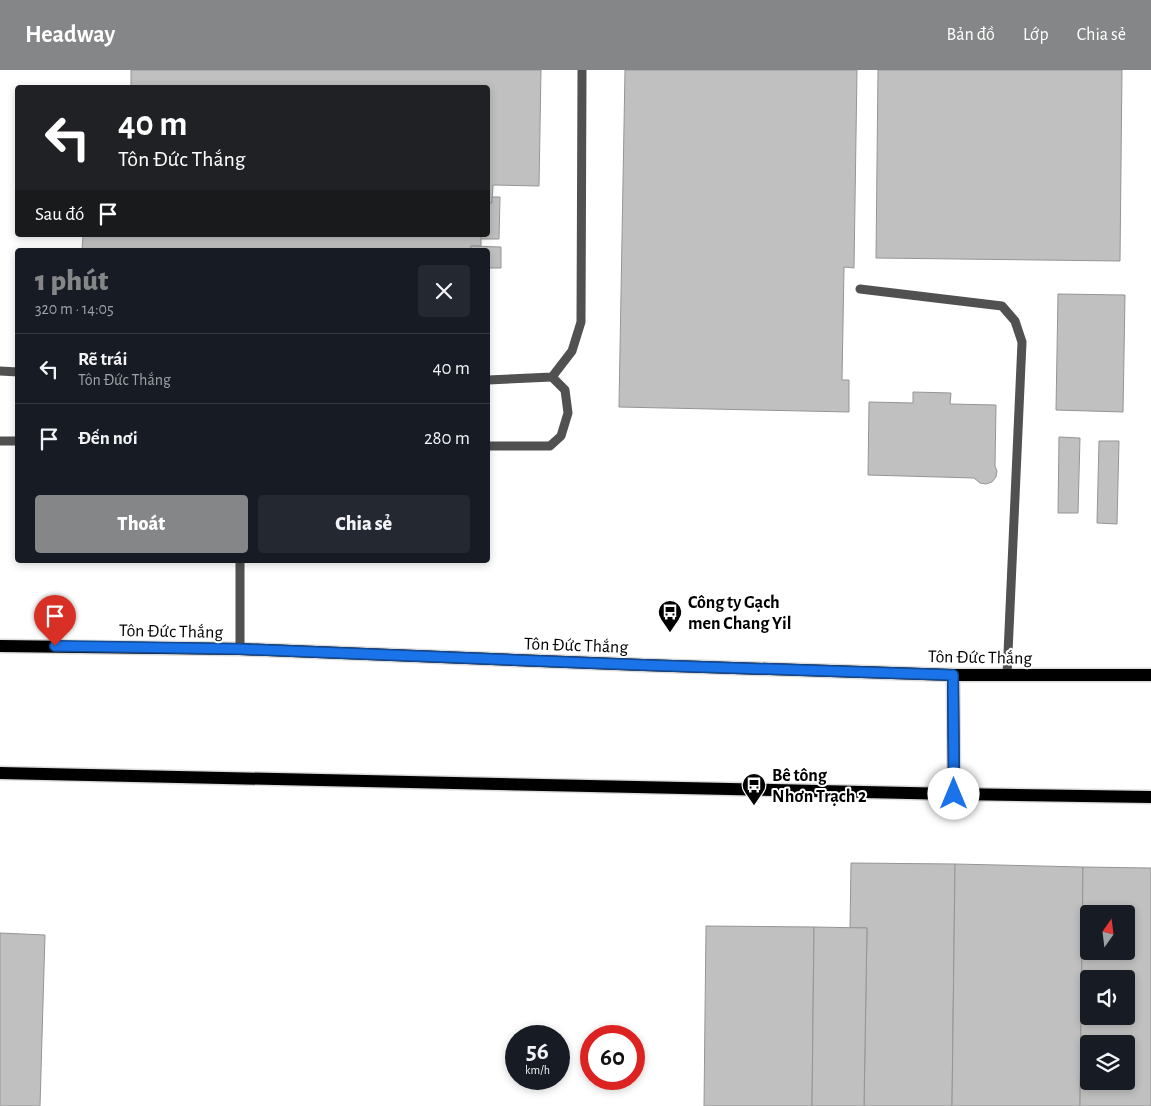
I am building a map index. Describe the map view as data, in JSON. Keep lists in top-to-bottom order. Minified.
{"streets":{"main road":["Tôn Đức Thắng"]},"places":{"bus stop":["Công ty Gạch men Chang Yil","Bê tông Nhơn Trạch 2"]},"north":"top","page":{"header":"Headway","nav":["Bản đồ","Lớp","Chia sẻ"],"turn":["40 m","Tôn Đức Thắng"],"then":"Sau đó","heading":["1 phút","320 m · 14:05"],"list":[{"name":"Rẽ trái","note":"Tôn Đức Thắng","value":"40 m"},{"name":"Đến nơi","value":"280 m"}],"buttons":["Thoát","Chia sẻ"],"speed":"56 km/h","limit":"60"}}
